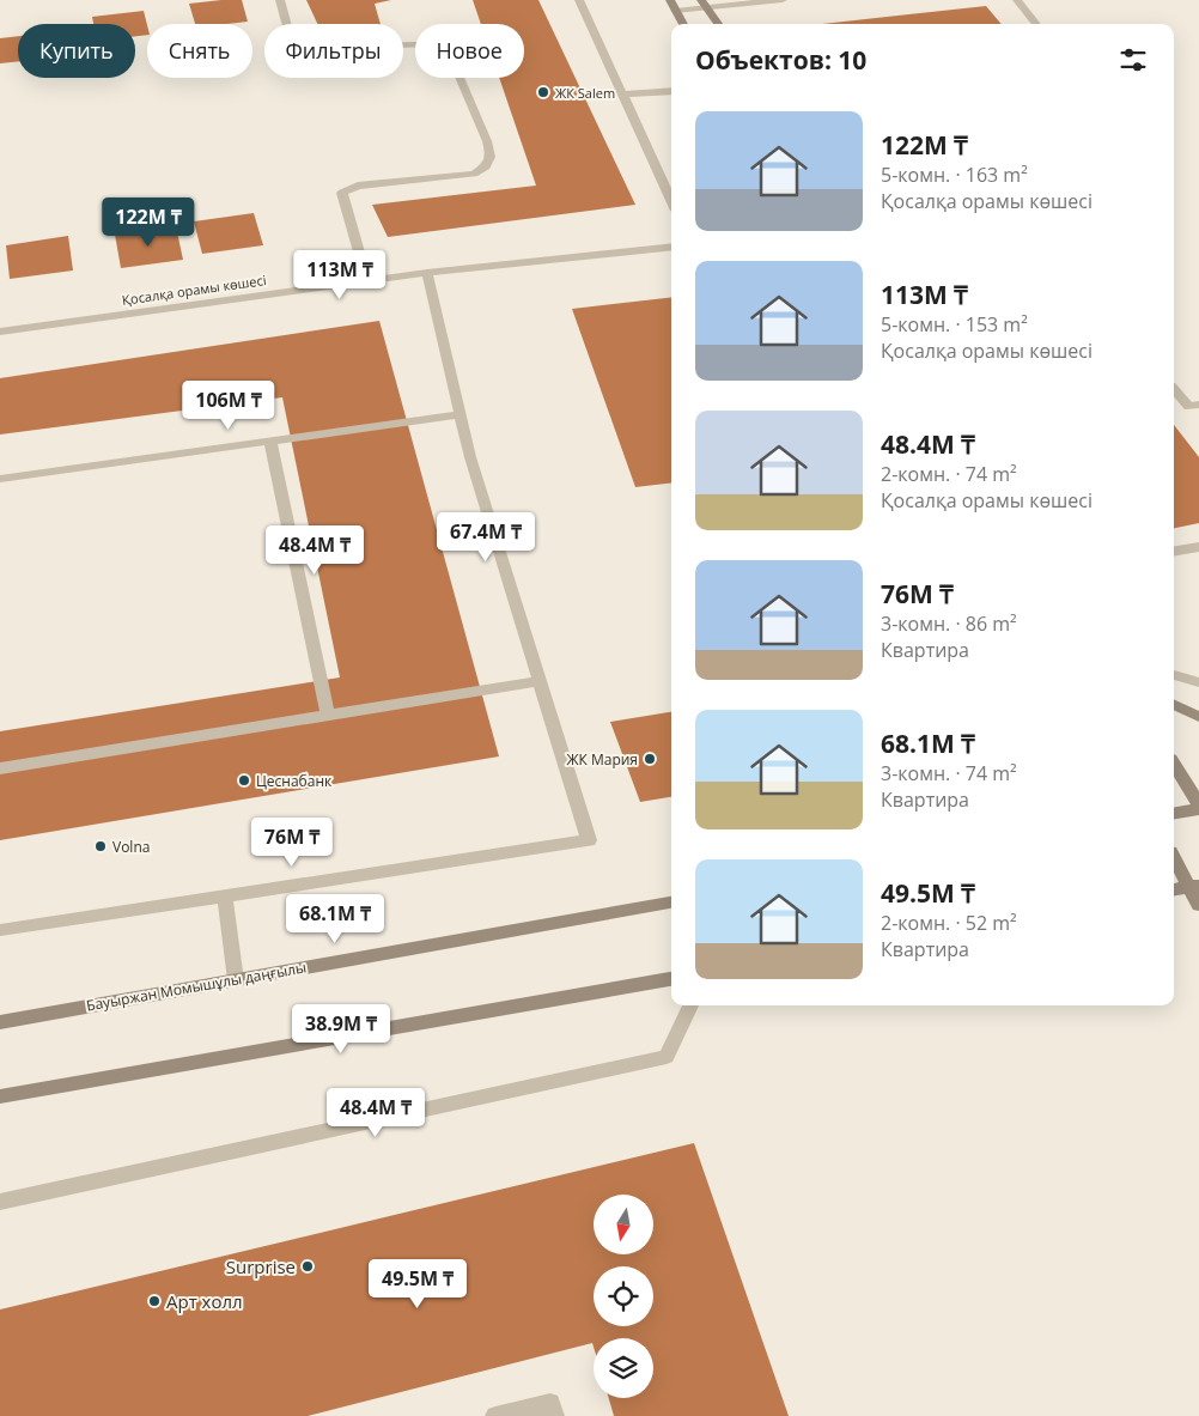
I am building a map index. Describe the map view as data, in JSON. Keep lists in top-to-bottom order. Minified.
{"streets":{"main road":["Бауыржан Момышұлы даңғылы"],"street":["Қосалқа орамы көшесі"]},"places":["ЖК Salem","ЖК Мария","Цеснабанк","Volna","Surprise","Арт холл"],"north":"bottom","page":{"chip":["Купить","Снять","Фильтры","Новое"],"heading":"Объектов: 10","list":[{"name":"122M ₸","note":"5-комн. · 163 m² · Қосалқа орамы көшесі"},{"name":"113M ₸","note":"5-комн. · 153 m² · Қосалқа орамы көшесі"},{"name":"48.4M ₸","note":"2-комн. · 74 m² · Қосалқа орамы көшесі"},{"name":"76M ₸","note":"3-комн. · 86 m² · Квартира"},{"name":"68.1M ₸","note":"3-комн. · 74 m² · Квартира"},{"name":"49.5M ₸","note":"2-комн. · 52 m² · Квартира"}],"price":["122M ₸","113M ₸","106M ₸","67.4M ₸","48.4M ₸","76M ₸","68.1M ₸","38.9M ₸","48.4M ₸","49.5M ₸"]}}
